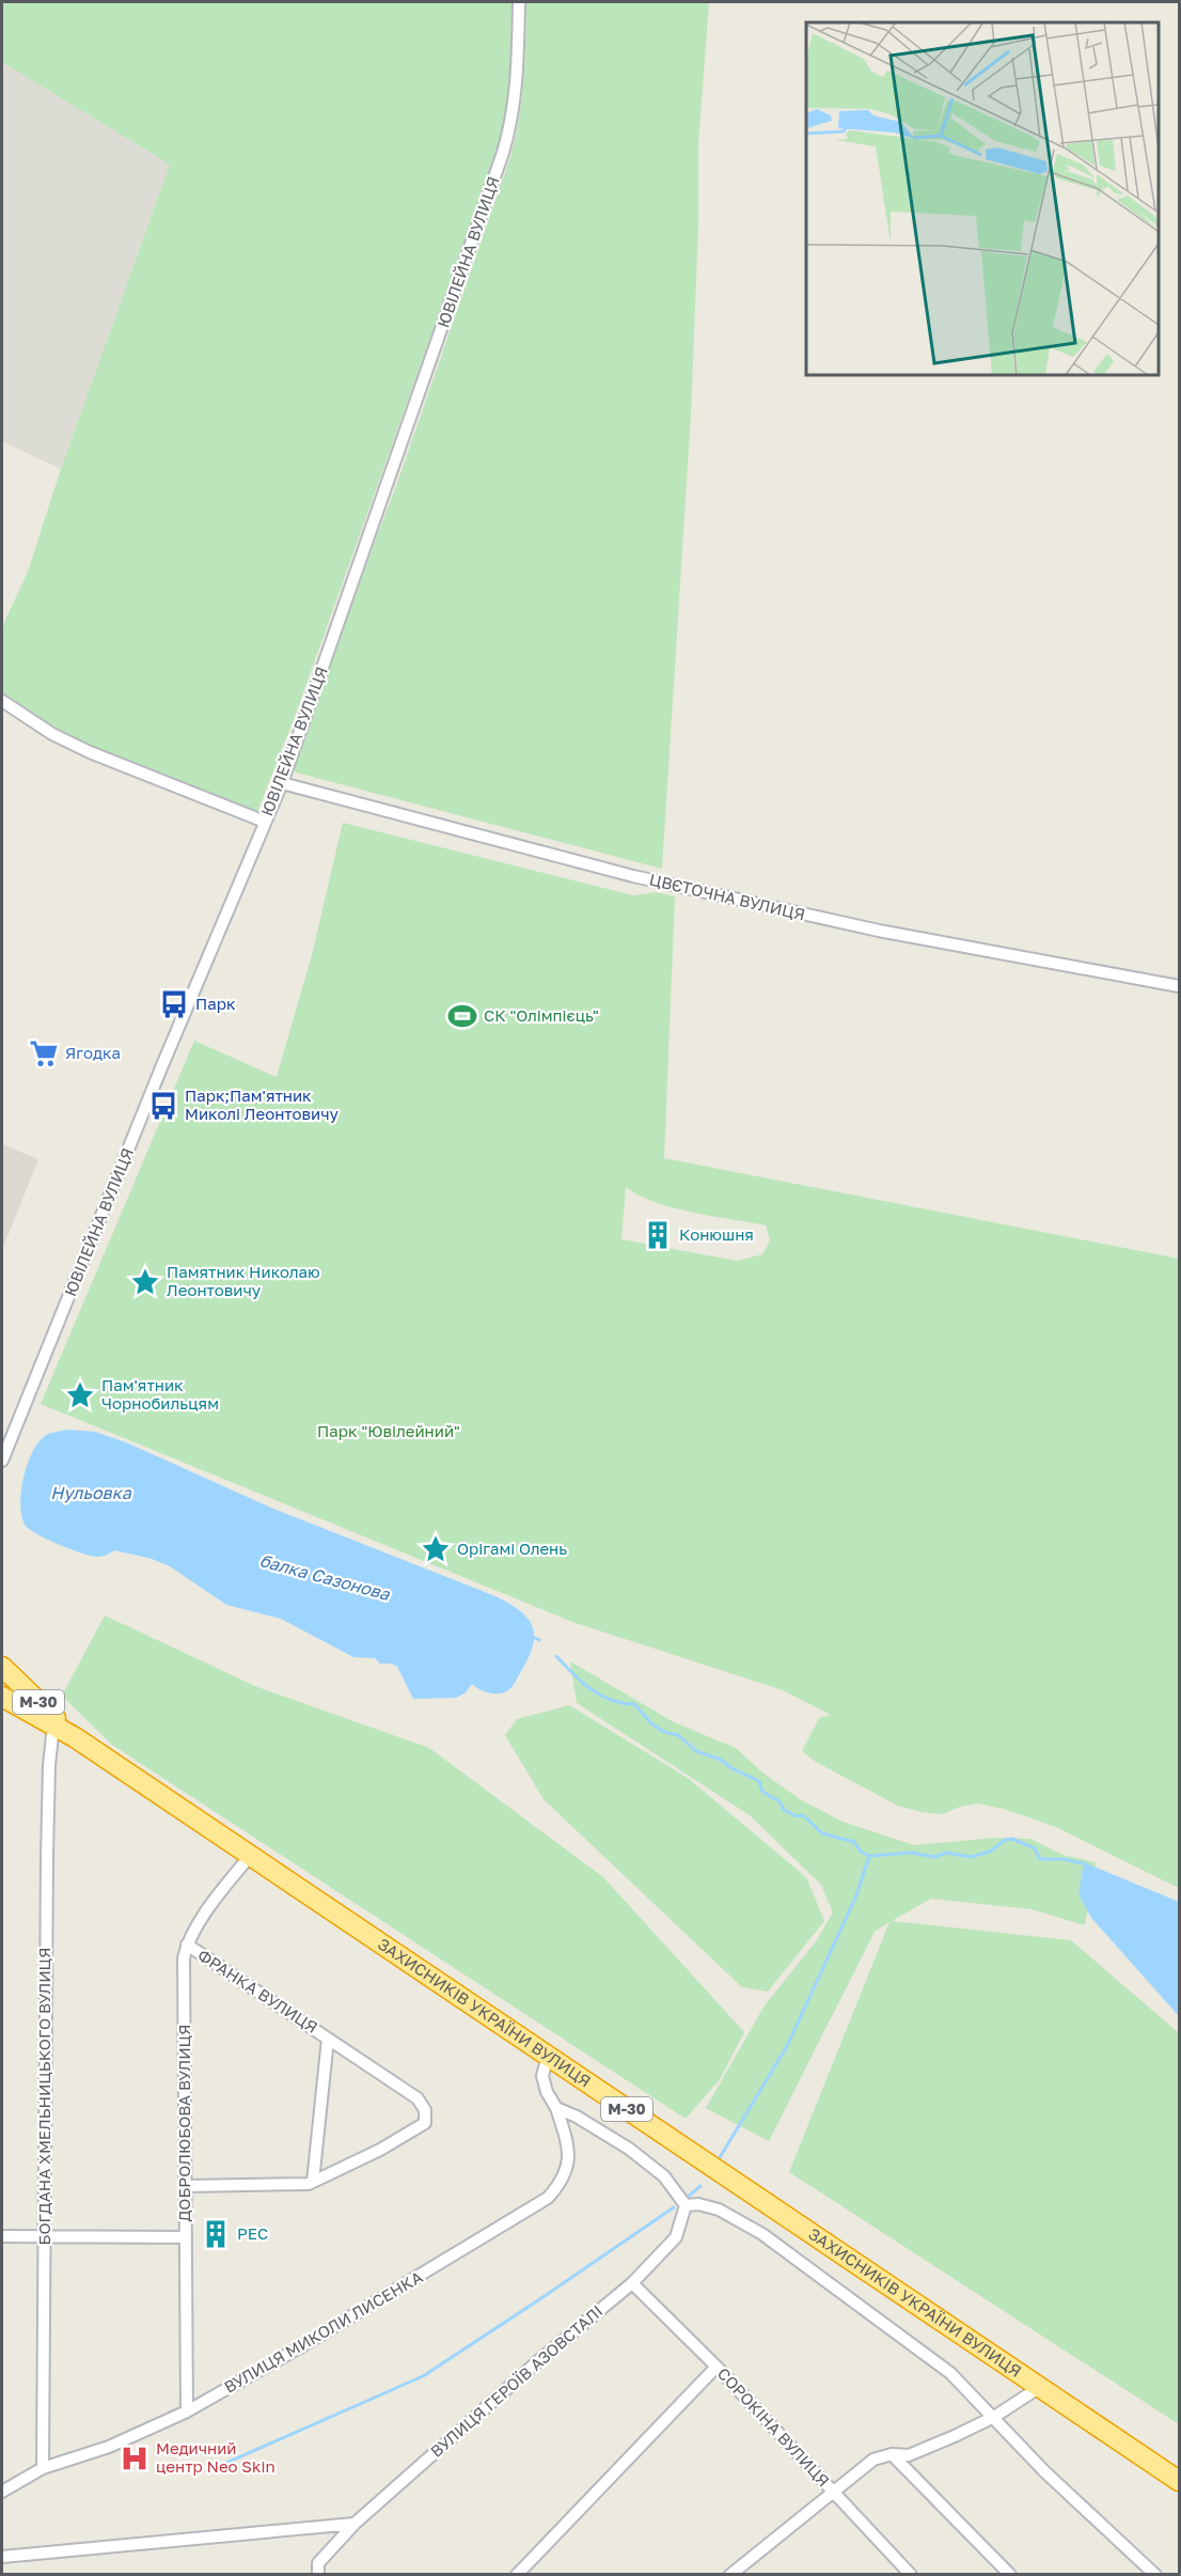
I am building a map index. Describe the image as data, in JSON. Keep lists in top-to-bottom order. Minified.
{"streets":{"highway":["М-30","ЗАХИСНИКІВ УКРАЇНИ ВУЛИЦЯ"],"street":["ЮВІЛЕЙНА ВУЛИЦЯ","ЦВЄТОЧНА ВУЛИЦЯ","ФРАНКА ВУЛИЦЯ","БОГДАНА ХМЕЛЬНИЦЬКОГО ВУЛИЦЯ","ДОБРОЛЮБОВА ВУЛИЦЯ","ВУЛИЦЯ МИКОЛИ ЛИСЕНКА","ВУЛИЦЯ ГЕРОЇВ АЗОВСТАЛІ","СОРОКІНА ВУЛИЦЯ"]},"crossings":[["ЮВІЛЕЙНА ВУЛИЦЯ","ЦВЄТОЧНА ВУЛИЦЯ"],["ФРАНКА ВУЛИЦЯ","ДОБРОЛЮБОВА ВУЛИЦЯ"],["ЗАХИСНИКІВ УКРАЇНИ ВУЛИЦЯ","БОГДАНА ХМЕЛЬНИЦЬКОГО ВУЛИЦЯ"],["ЗАХИСНИКІВ УКРАЇНИ ВУЛИЦЯ","ДОБРОЛЮБОВА ВУЛИЦЯ"],["ЗАХИСНИКІВ УКРАЇНИ ВУЛИЦЯ","ВУЛИЦЯ МИКОЛИ ЛИСЕНКА"],["БОГДАНА ХМЕЛЬНИЦЬКОГО ВУЛИЦЯ","ВУЛИЦЯ МИКОЛИ ЛИСЕНКА"],["ДОБРОЛЮБОВА ВУЛИЦЯ","ВУЛИЦЯ МИКОЛИ ЛИСЕНКА"],["ВУЛИЦЯ ГЕРОЇВ АЗОВСТАЛІ","СОРОКІНА ВУЛИЦЯ"]],"water":["Нульовка","балка Сазонова"],"parks":["Парк \"Ювілейний\""],"places":{"bus stop":["Парк","Парк;Пам'ятник Миколі Леонтовичу"],"sports":["СК \"Олімпієць\""],"supermarket":["Ягодка"],"building":["Конюшня","РЕС"],"place":["Памятник Николаю Леонтовичу","Пам'ятник Чорнобильцям","Орігамі Олень"],"hospital":["Медичний центр Neo Skin"]}}
